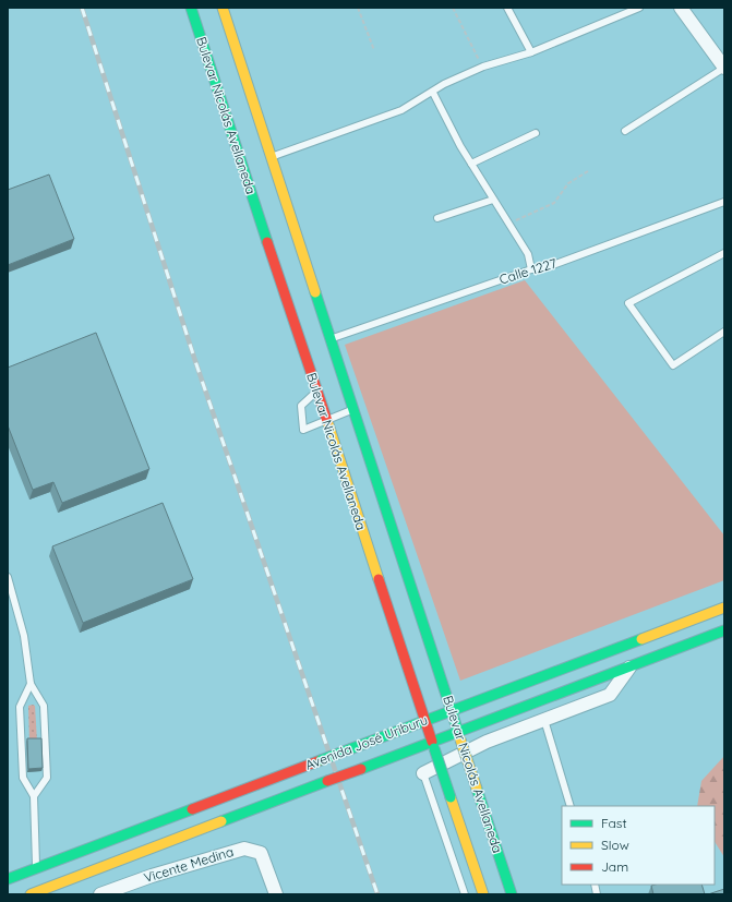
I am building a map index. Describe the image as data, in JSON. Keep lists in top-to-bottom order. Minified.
{"streets":{"main road":["Bulevar Nicolás Avellaneda","Avenida José Uriburu"],"street":["Vicente Medina"],"lane":["Calle 1227"]},"crossings":[["Bulevar Nicolás Avellaneda","Calle 1227"],["Bulevar Nicolás Avellaneda","Avenida José Uriburu"]],"legend":["Fast","Slow","Jam"]}
